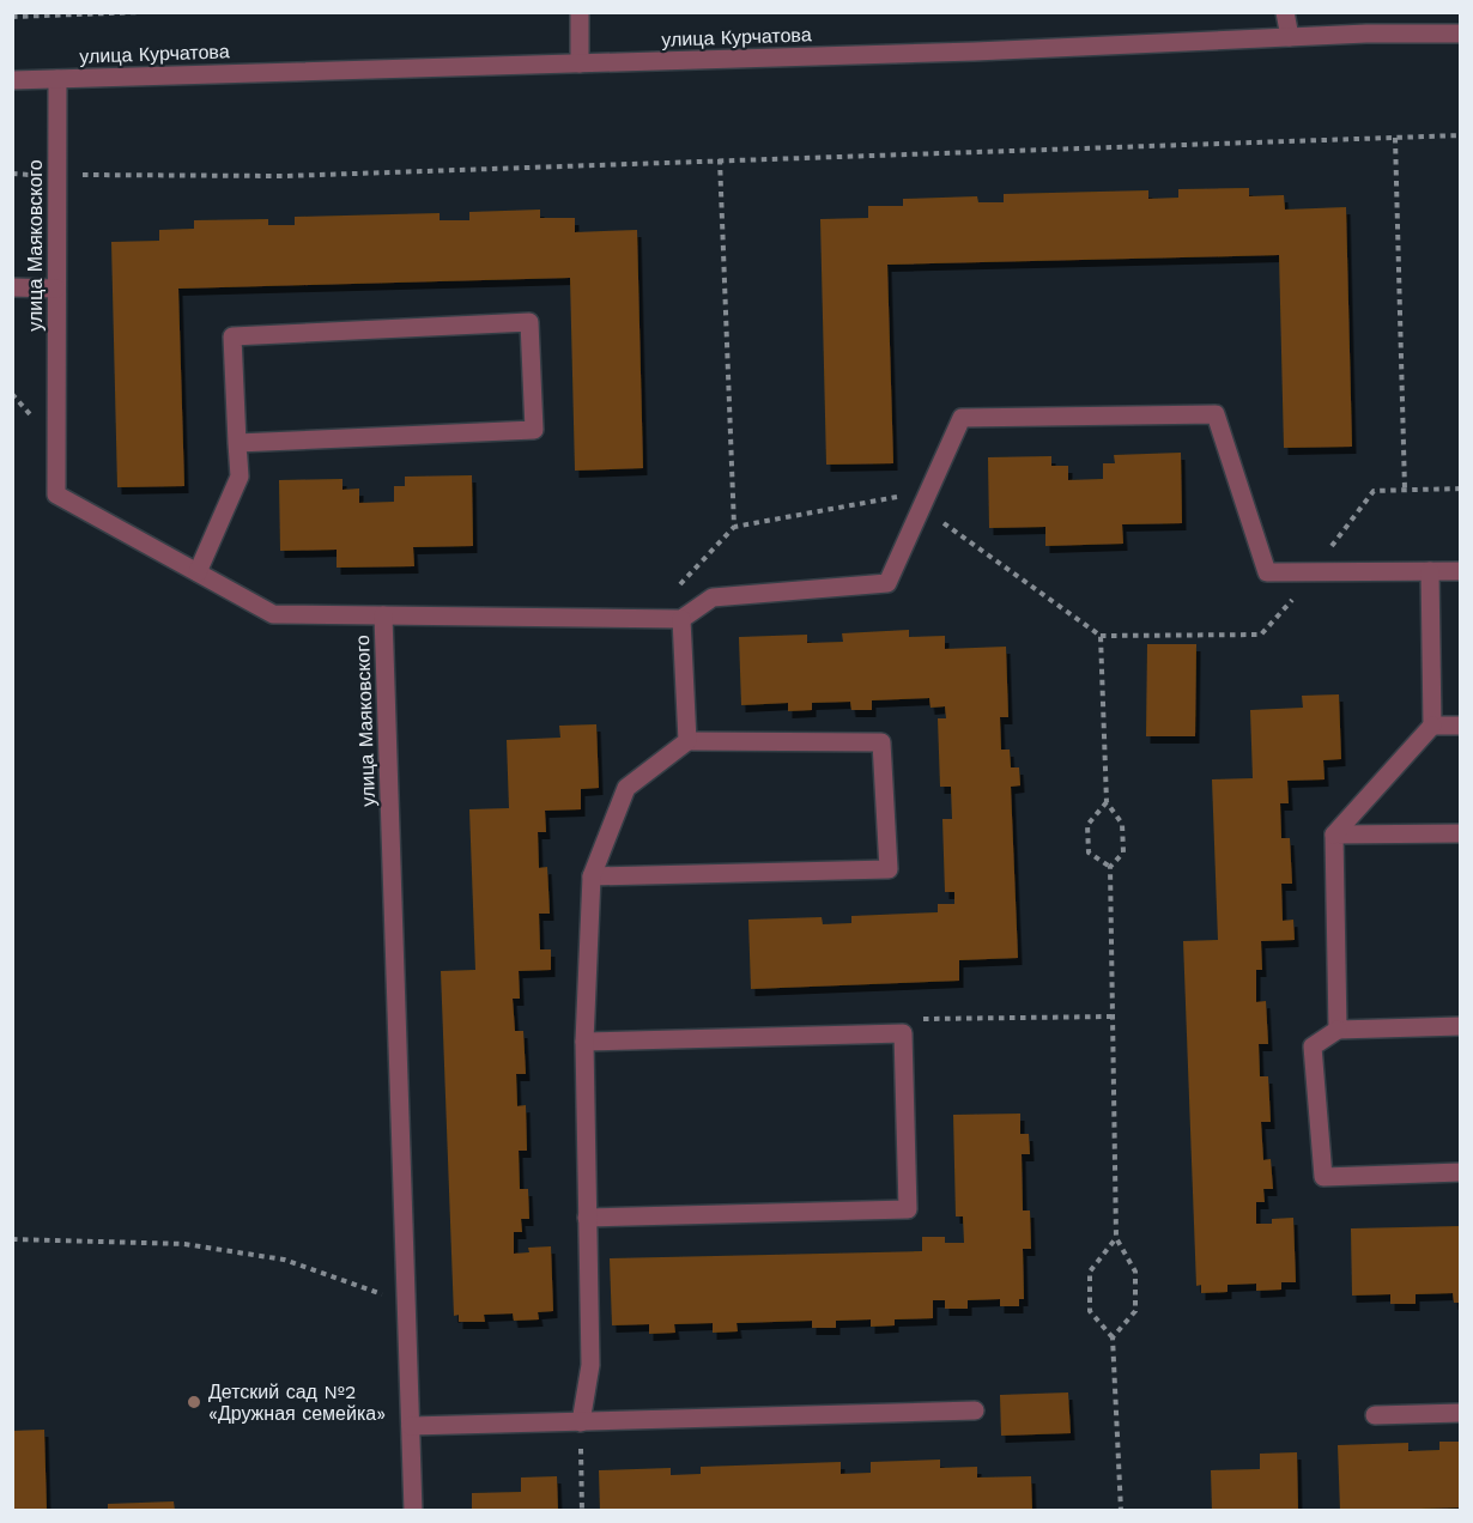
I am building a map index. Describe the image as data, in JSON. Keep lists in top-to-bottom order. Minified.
{"streets":{"street":["улица Курчатова","улица Маяковского"]},"crossings":[["улица Курчатова","улица Маяковского"]],"places":["Детский сад №2 «Дружная семейка»"]}
